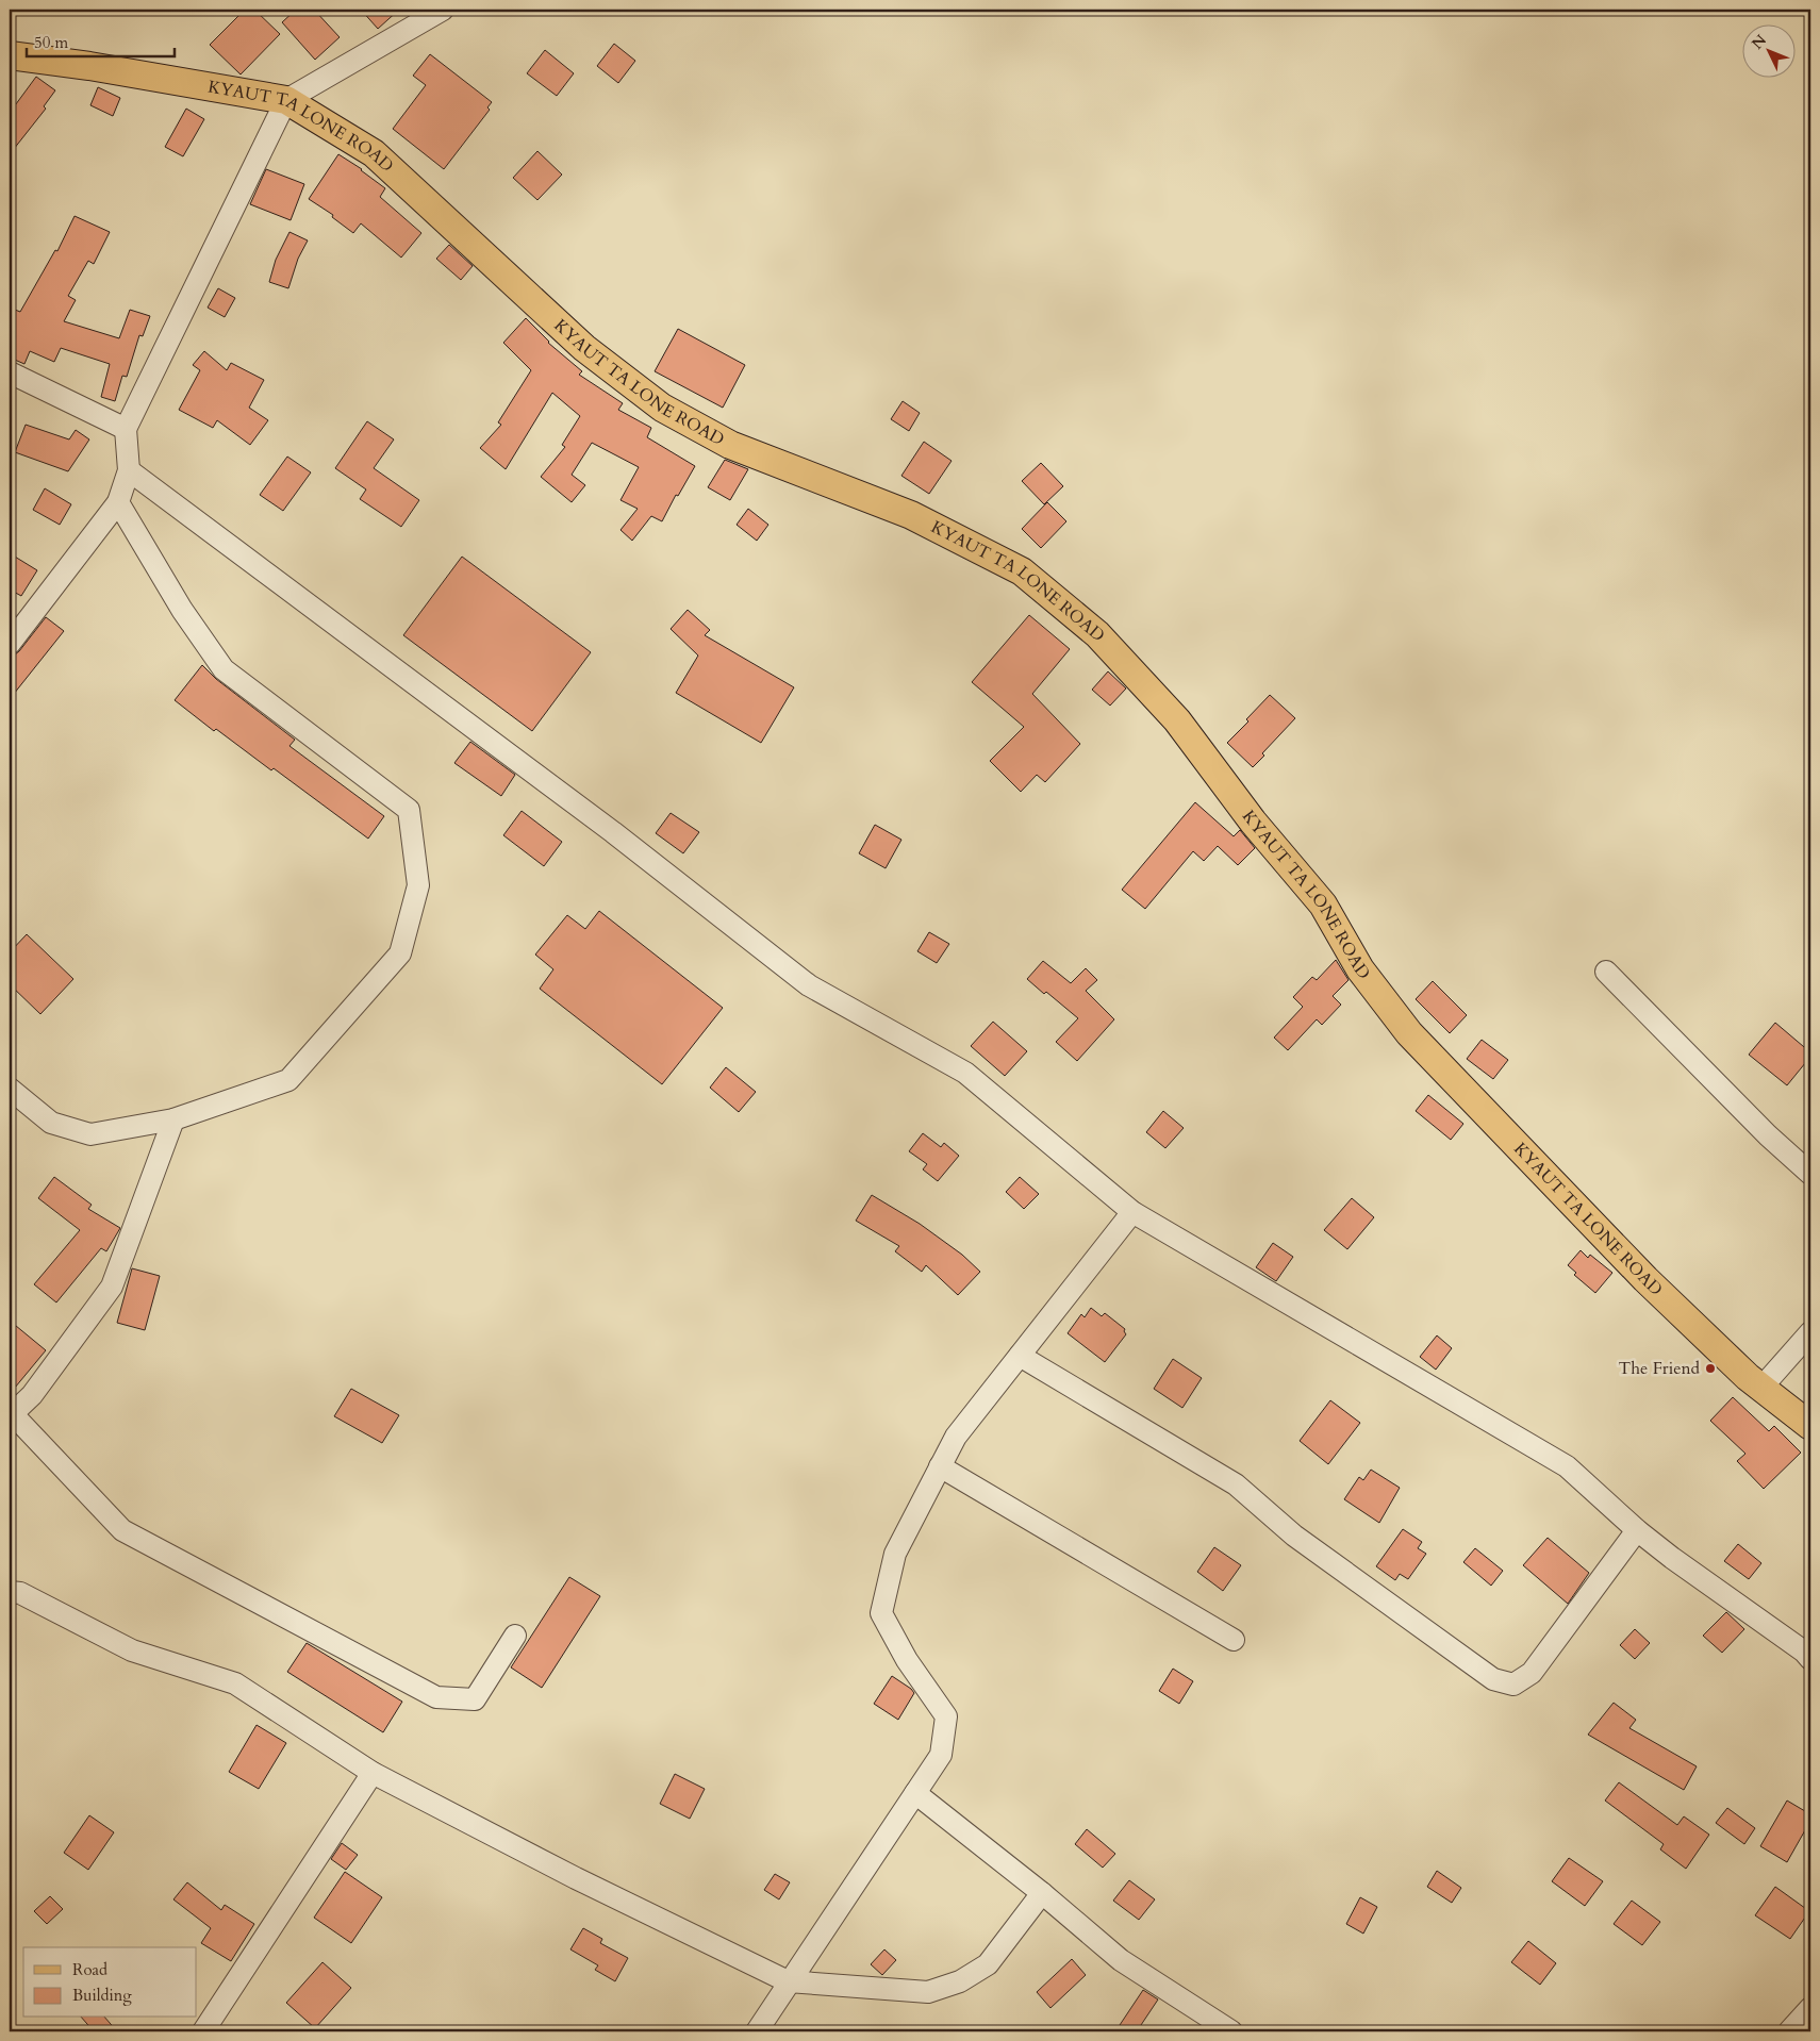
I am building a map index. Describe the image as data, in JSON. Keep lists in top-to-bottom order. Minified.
{"streets":{"main road":["KYAUT TA LONE ROAD"]},"places":["The Friend"],"legend":["Road","Building"],"scale_bar":"50 m","north":"top left"}
